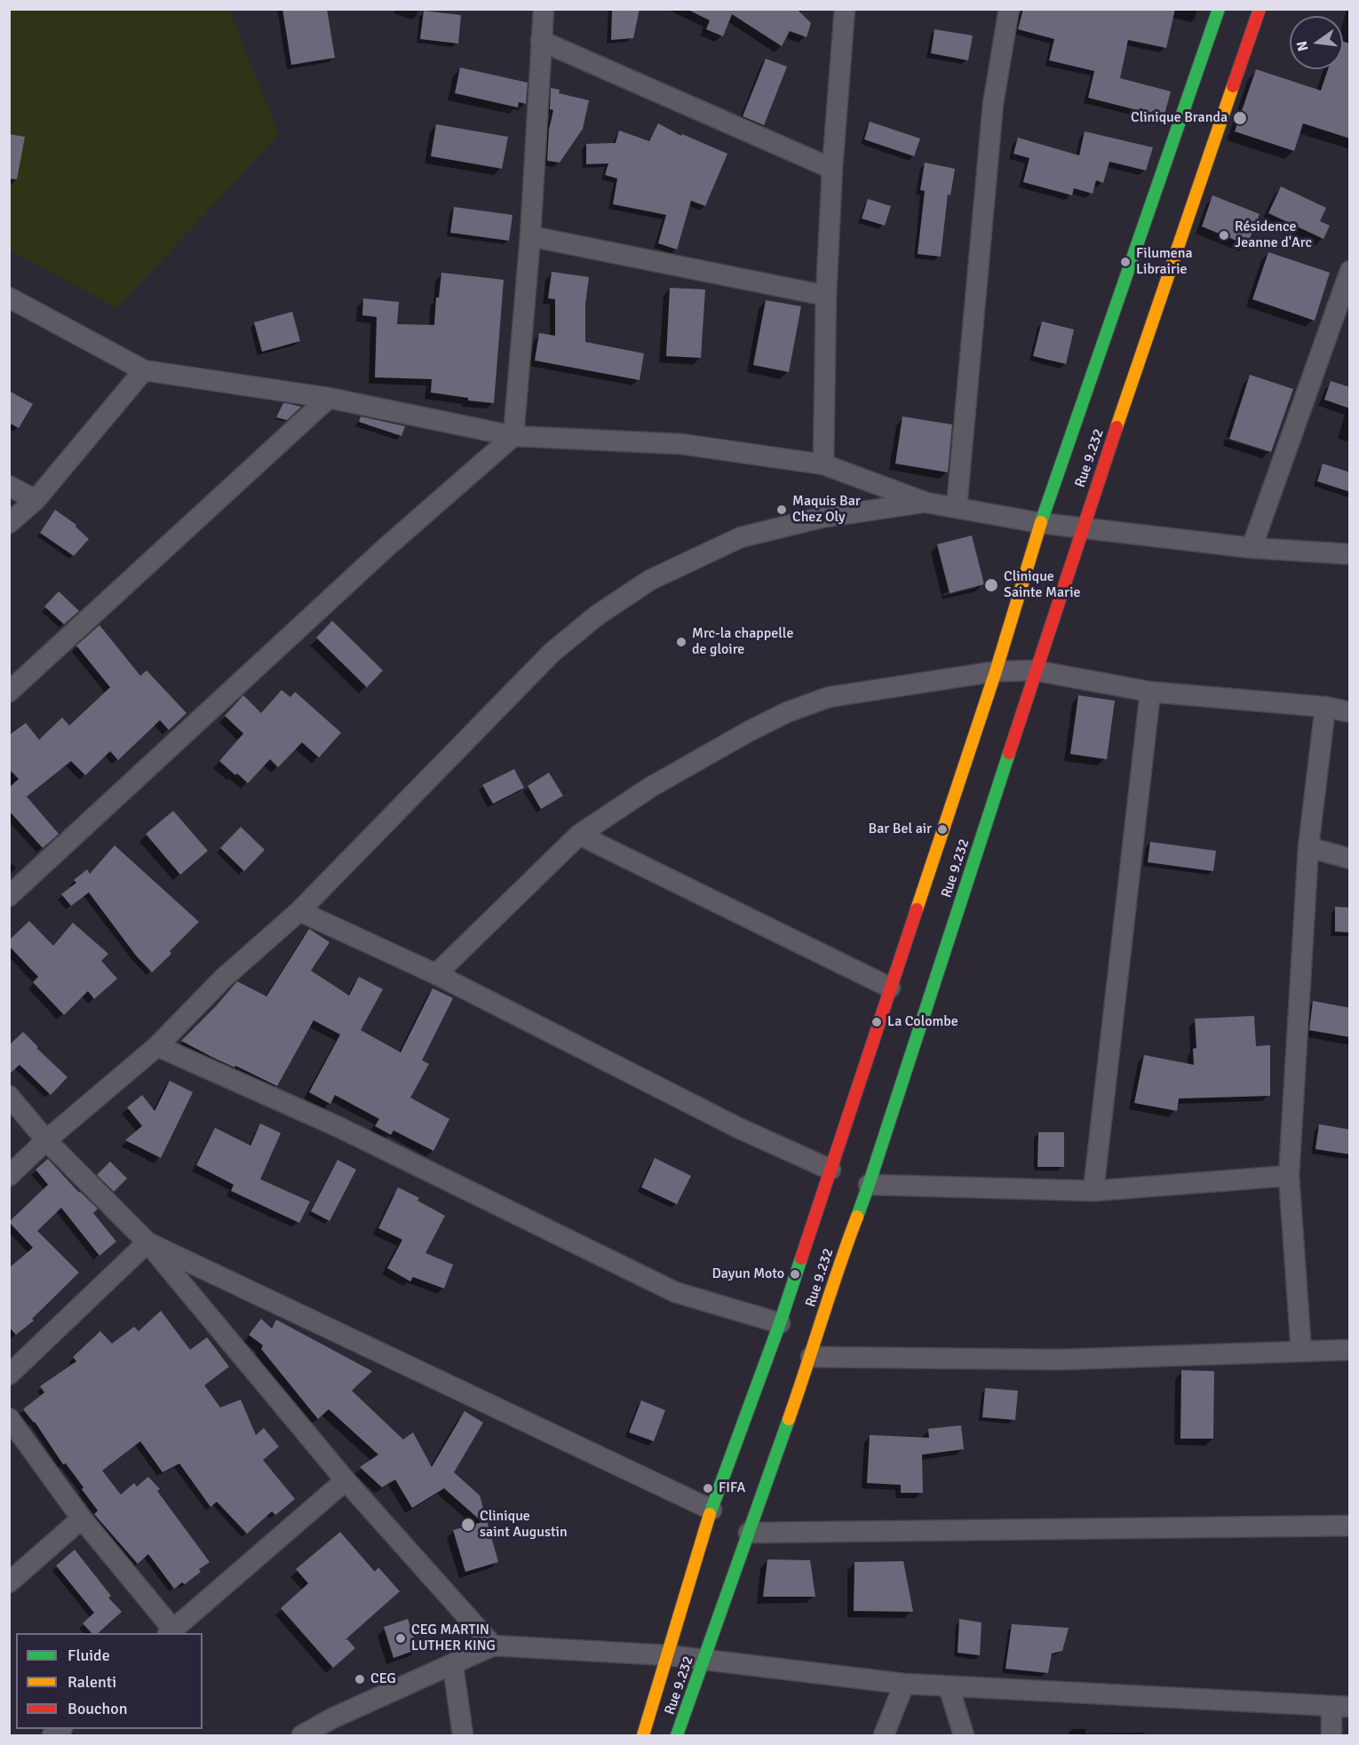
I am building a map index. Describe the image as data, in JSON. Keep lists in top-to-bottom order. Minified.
{"streets":{"street":["Rue 9.232"]},"places":["Clinique Branda","Résidence Jeanne d'Arc","Filumena Librairie","Maquis Bar Chez Oly","Clinique Sainte Marie","Mrc-la chappelle de gloire","Bar Bel air","La Colombe","Dayun Moto","FIFA","Clinique saint Augustin","CEG MARTIN LUTHER KING","CEG"],"legend":["Fluide","Ralenti","Bouchon"],"north":"left"}
